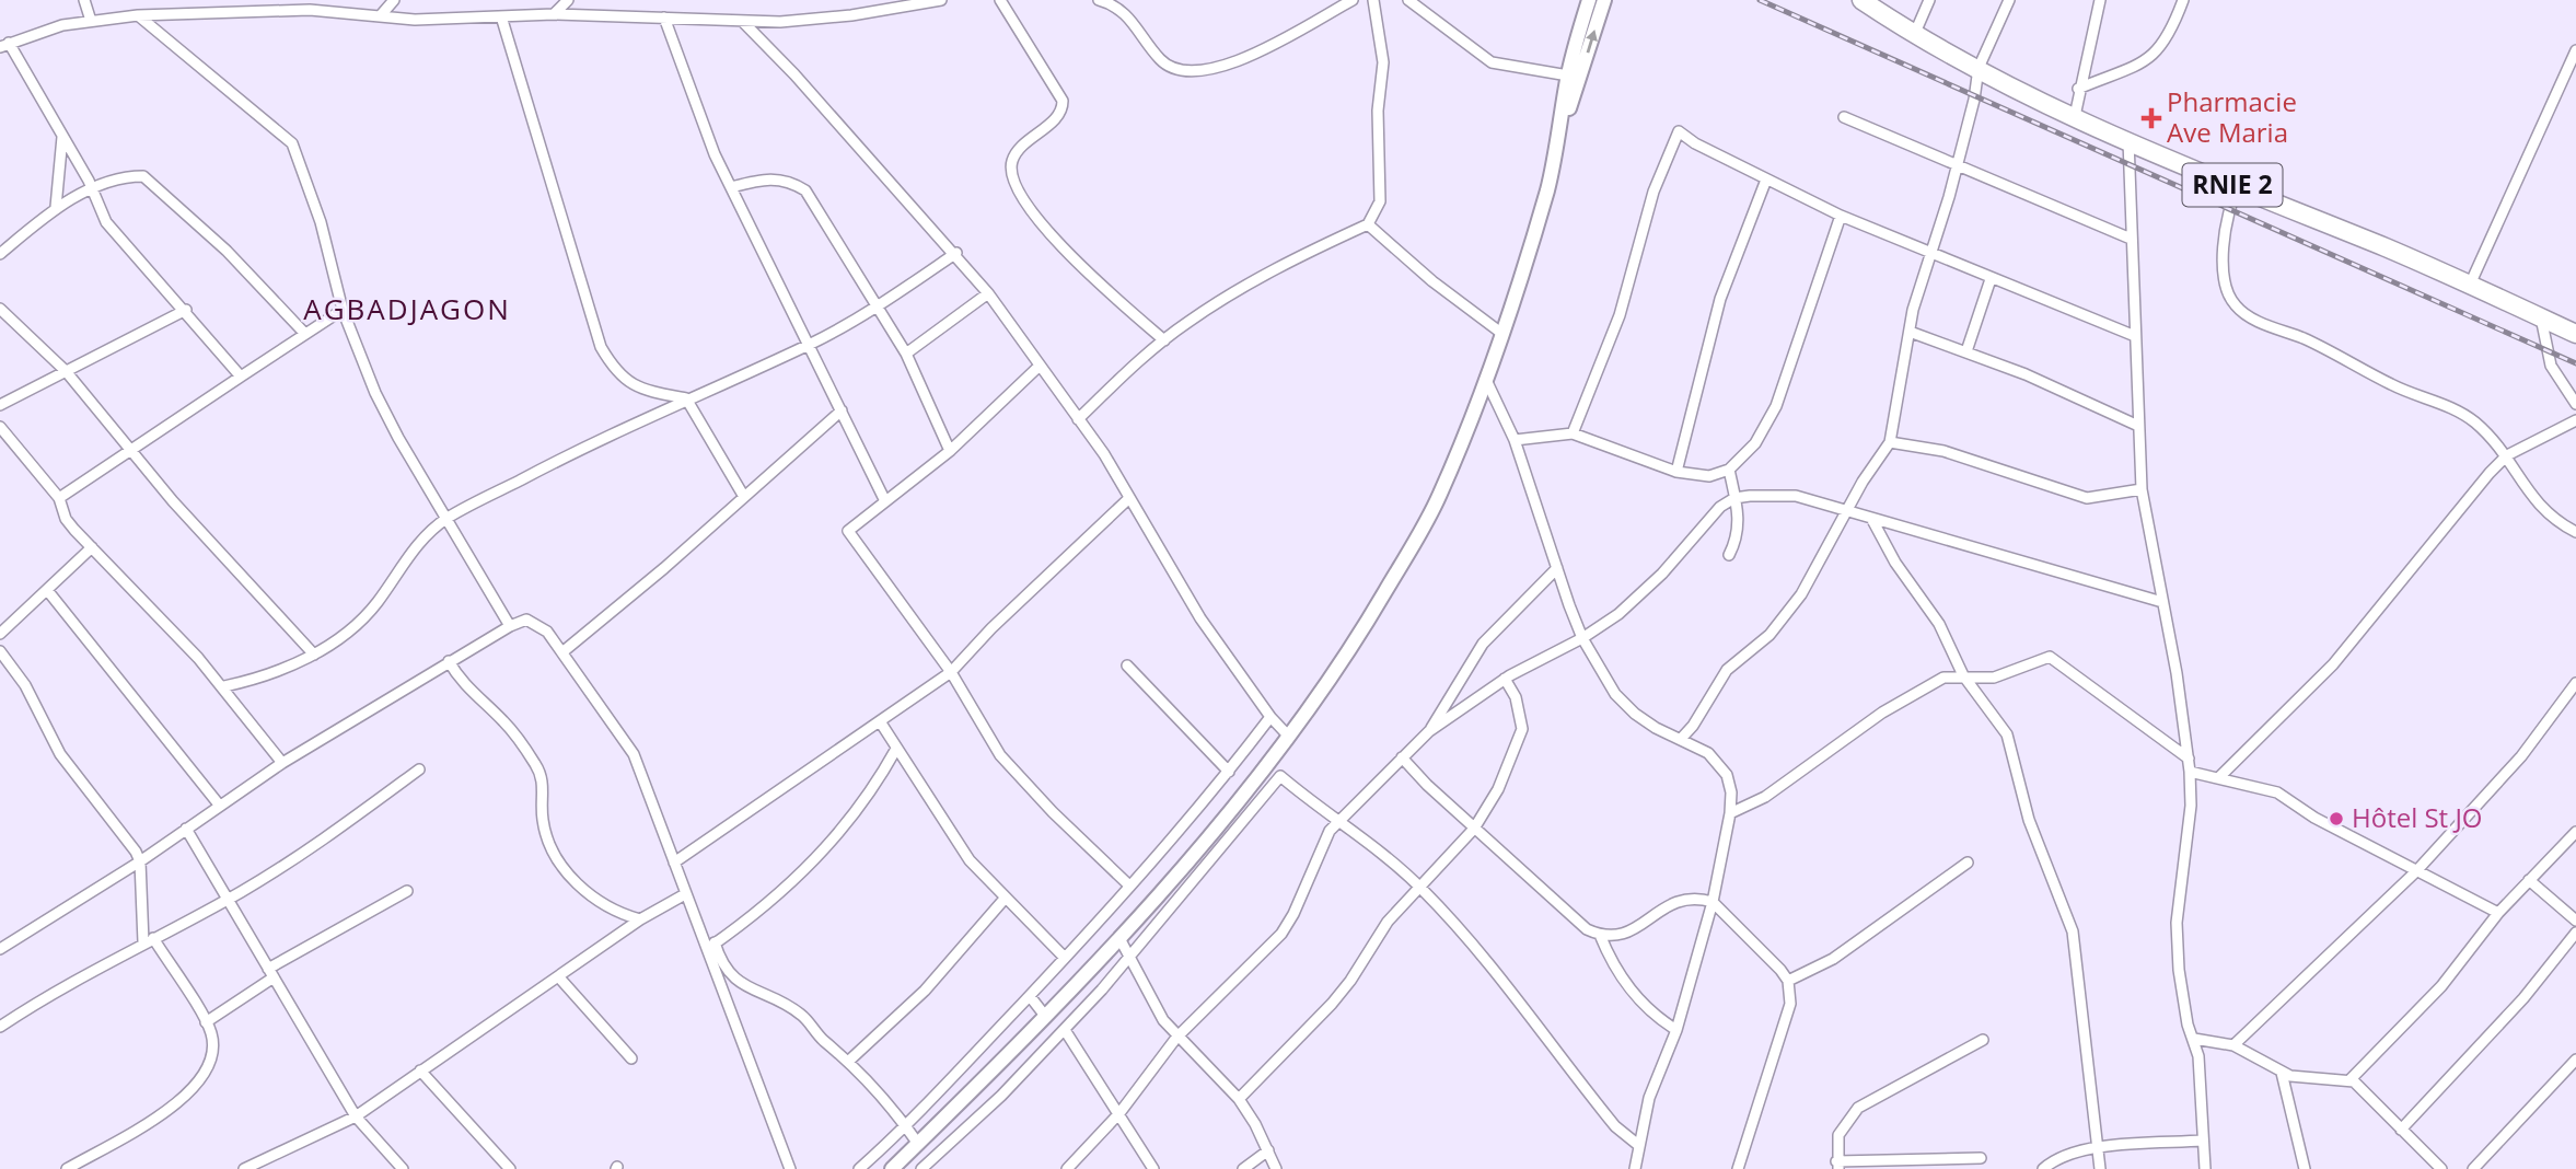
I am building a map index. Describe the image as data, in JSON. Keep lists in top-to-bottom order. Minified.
{"streets":{"highway":["RNIE 2"]},"districts":["AGBADJAGON"],"places":{"health":["Pharmacie Ave Maria"],"other":["Hôtel St JO"]}}
